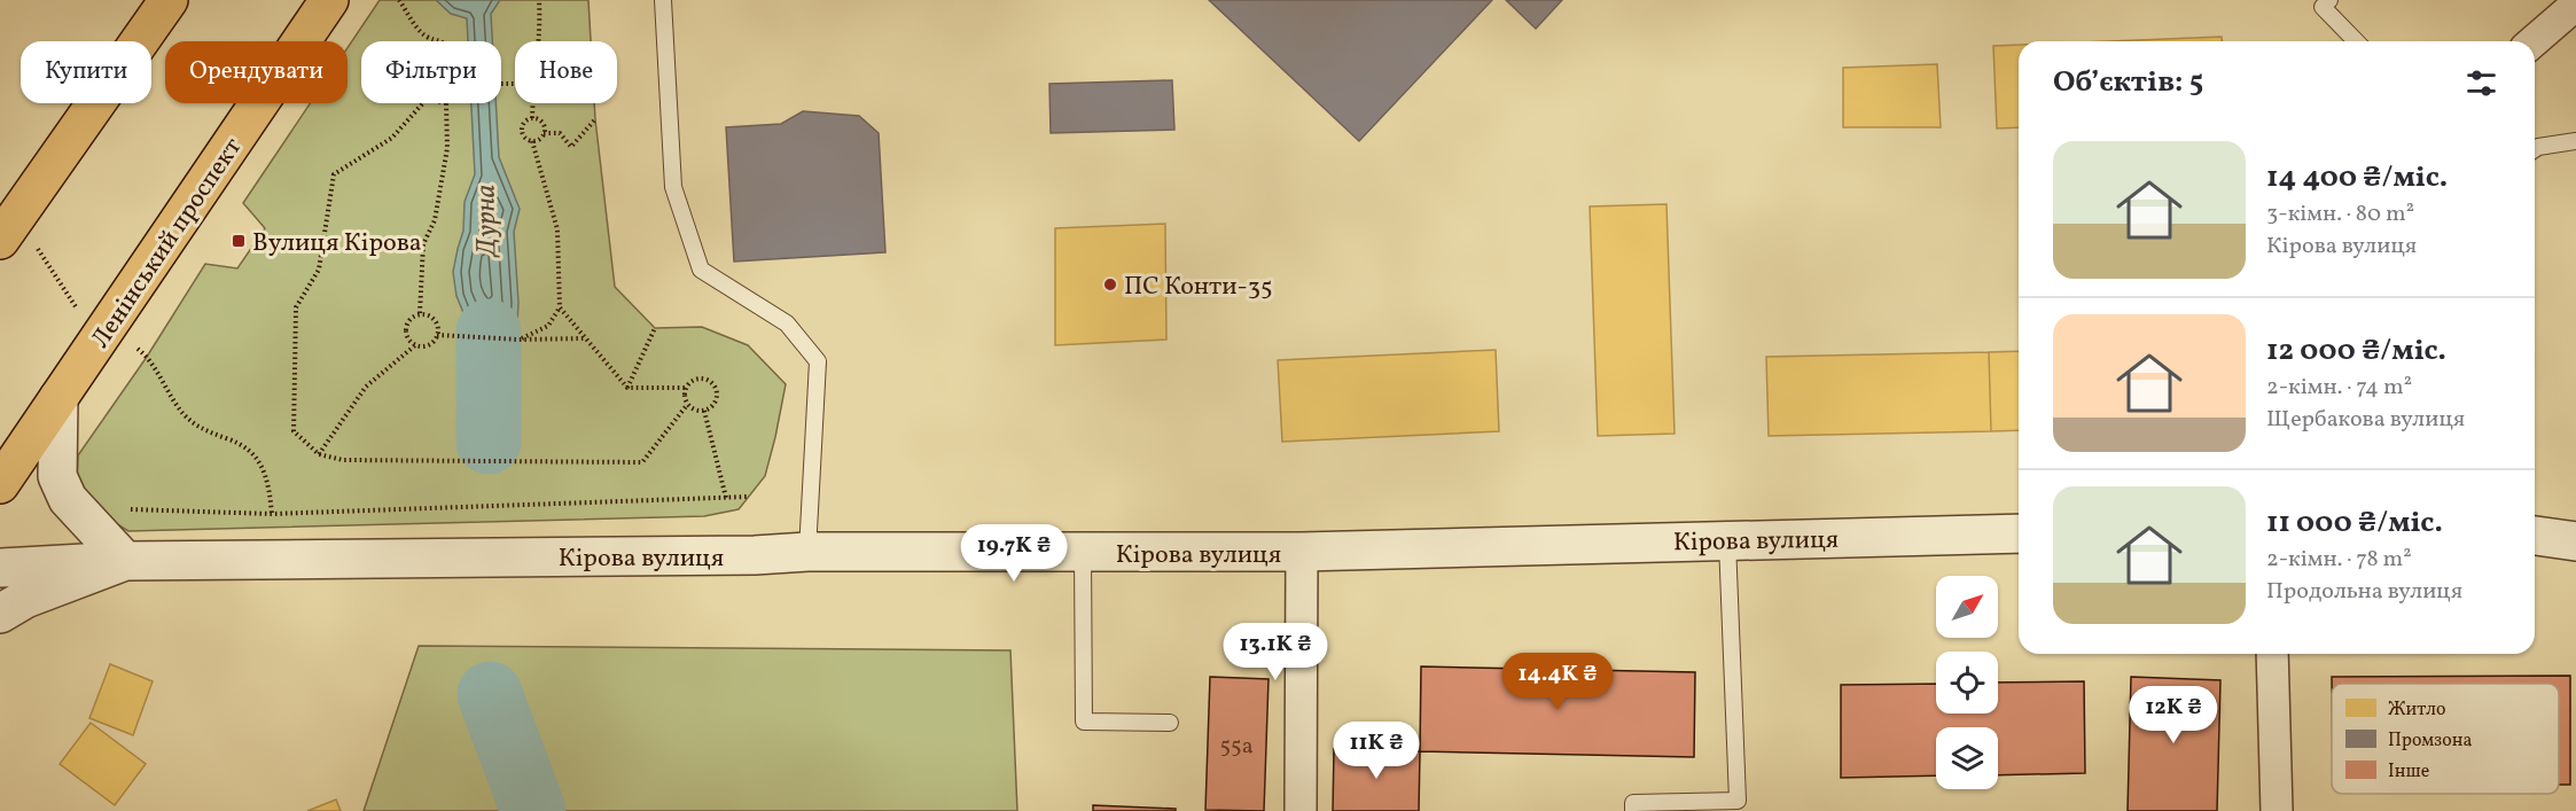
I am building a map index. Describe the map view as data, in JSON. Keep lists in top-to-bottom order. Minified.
{"streets":{"main road":["Ленінський проспект"],"street":["Кірова вулиця"]},"water":["Дурна"],"places":{"transit":["Вулиця Кірова"],"other":["ПС Конти-35"]},"house_numbers":["55а"],"legend":["Житло","Промзона","Інше"],"north":"top right","page":{"chip":["Купити","Орендувати","Фільтри","Нове"],"heading":"Об’єктів: 5","list":[{"name":"14 400 ₴/міс.","note":"3-кімн. · 80 m² · Кірова вулиця"},{"name":"12 000 ₴/міс.","note":"2-кімн. · 74 m² · Щербакова вулиця"},{"name":"11 000 ₴/міс.","note":"2-кімн. · 78 m² · Продольна вулиця"}],"price":["19.7K ₴","13.1K ₴","14.4K ₴","12K ₴","11K ₴"]}}
